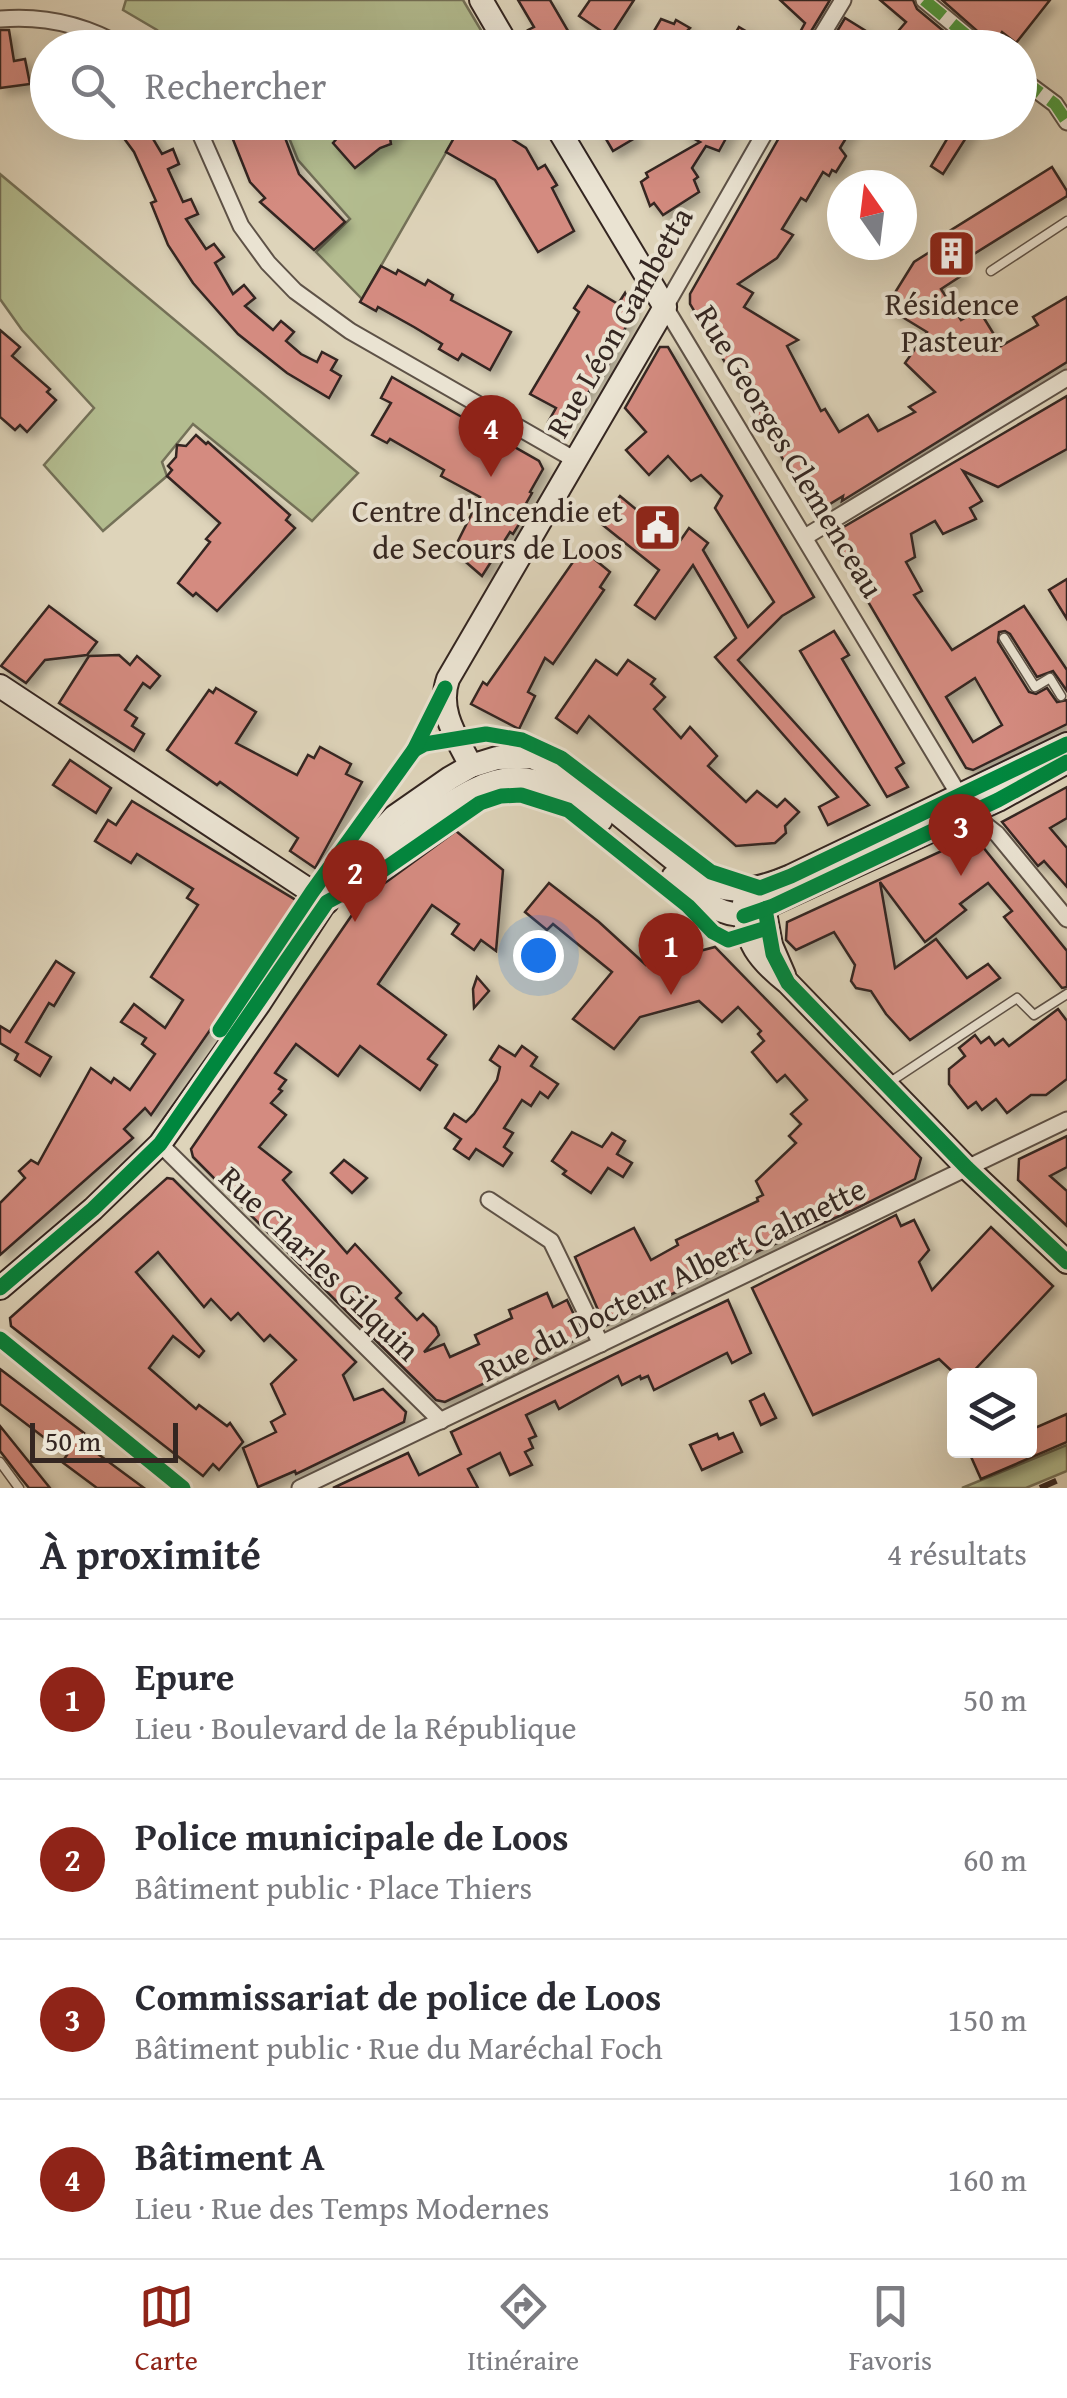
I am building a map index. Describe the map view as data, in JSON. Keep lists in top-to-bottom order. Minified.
{"streets":{"main road":["Rue Léon Gambetta","Rue Georges Clemenceau"],"street":["Rue Charles Gilquin","Rue du Docteur Albert Calmette"]},"crossings":[["Rue Léon Gambetta","Rue Georges Clemenceau"],["Rue Charles Gilquin","Rue du Docteur Albert Calmette"]],"places":{"building":["Résidence Pasteur"],"public building":["Centre d'Incendie et de Secours de Loos"]},"scale_bar":"50 m","north":"top","page":{"search":"Rechercher","pins":["4","3","2","1"],"scale":"50 m","heading":["À proximité","4 résultats"],"list":[{"mark":"1","name":"Epure","note":"Lieu · Boulevard de la République","value":"50 m"},{"mark":"2","name":"Police municipale de Loos","note":"Bâtiment public · Place Thiers","value":"60 m"},{"mark":"3","name":"Commissariat de police de Loos","note":"Bâtiment public · Rue du Maréchal Foch","value":"150 m"},{"mark":"4","name":"Bâtiment A","note":"Lieu · Rue des Temps Modernes","value":"160 m"}],"nav":["Carte","Itinéraire","Favoris"]}}
